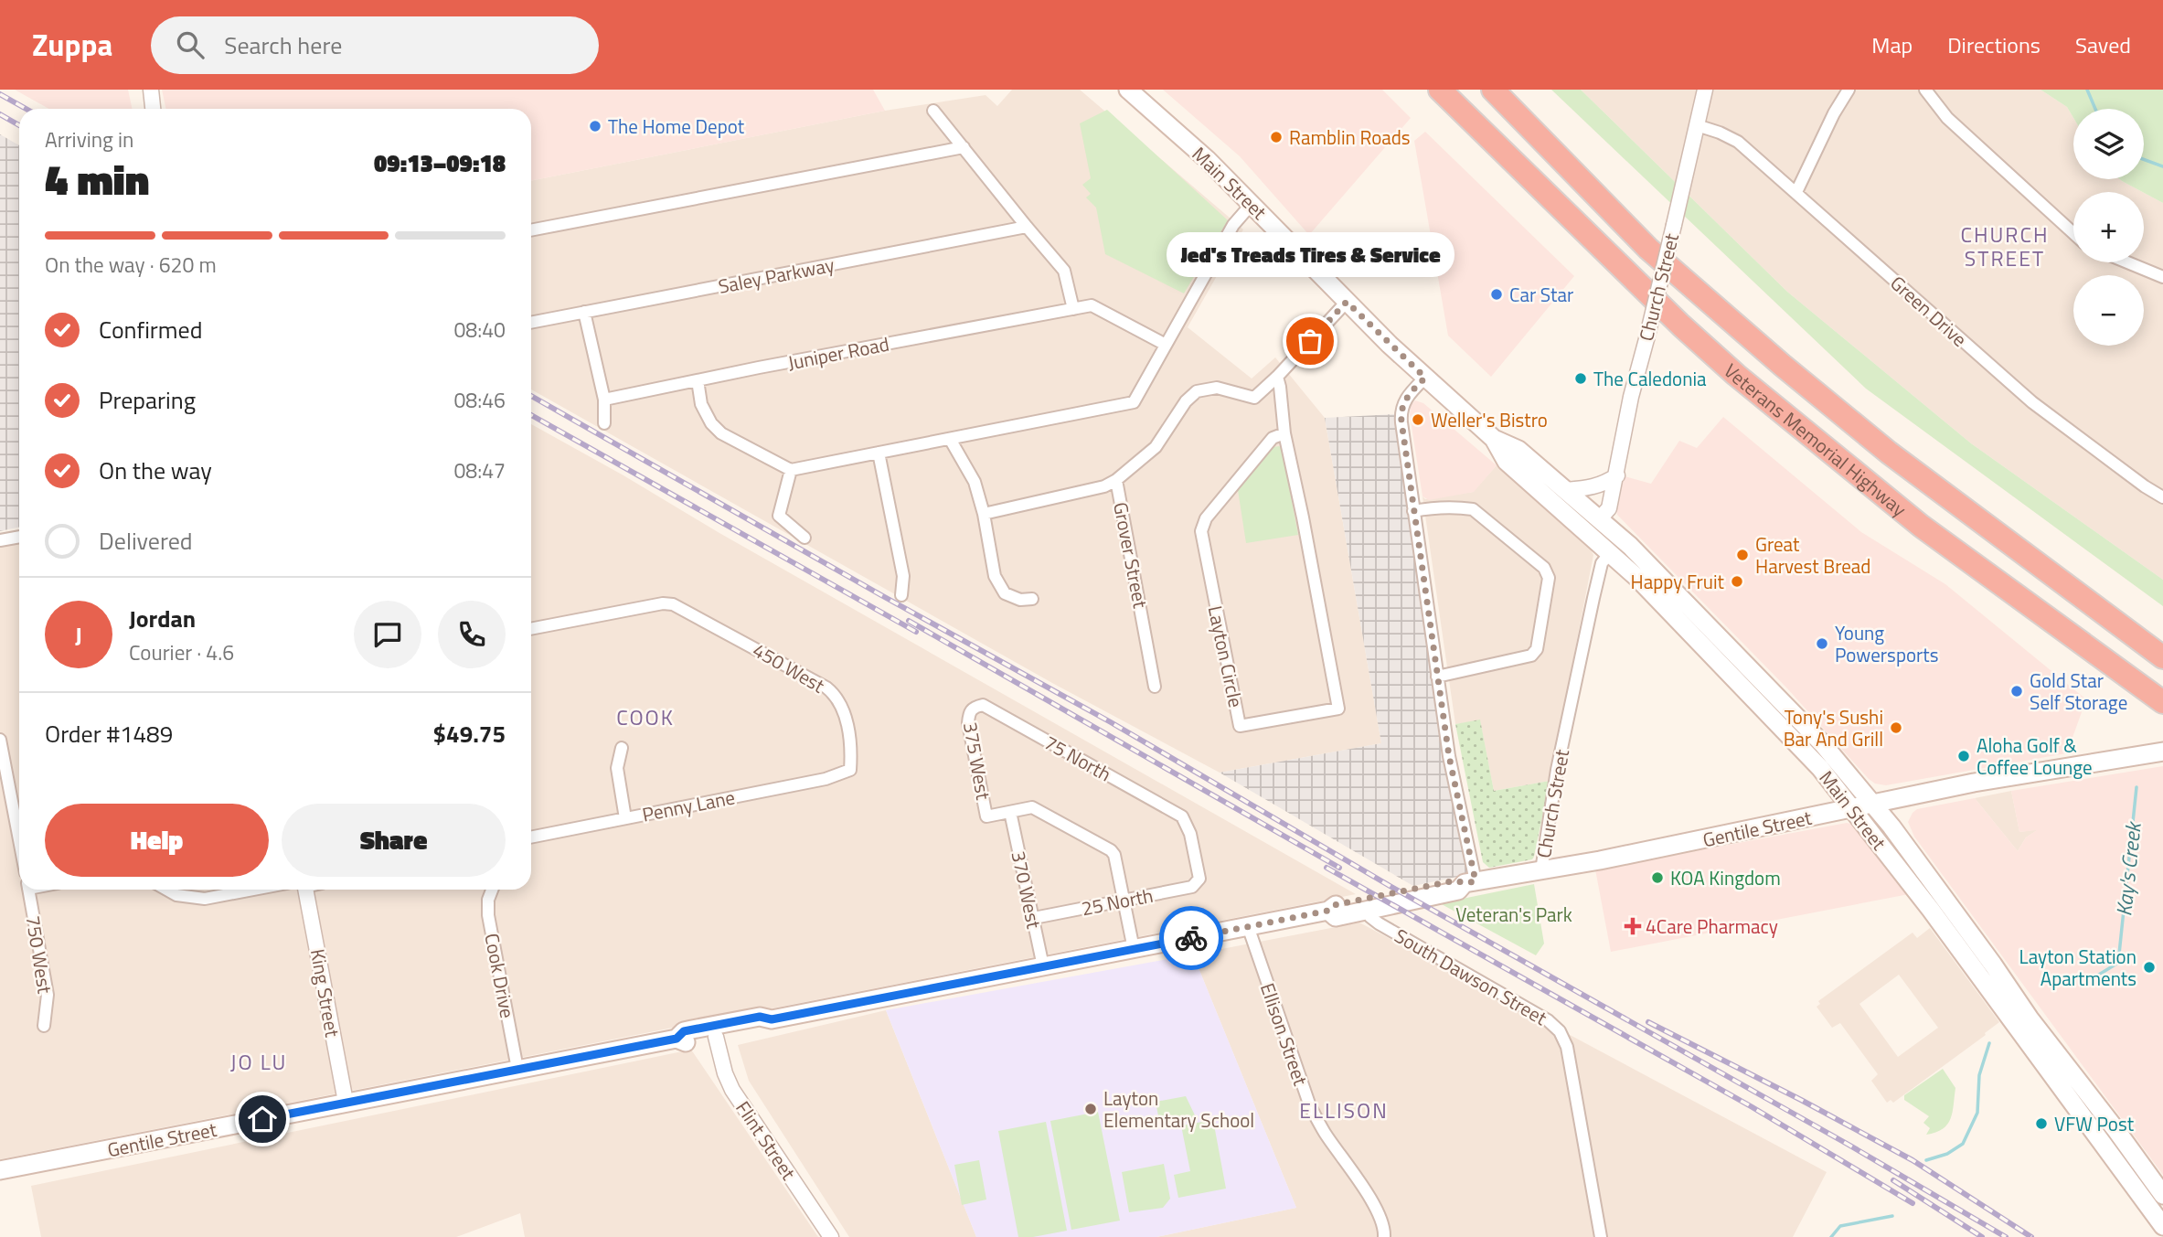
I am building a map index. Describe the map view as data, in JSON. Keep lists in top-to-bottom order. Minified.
{"streets":{"highway":["Veterans Memorial Highway"],"main road":["Main Street","Gentile Street"],"street":["Saley Parkway","Church Street","Green Drive","Juniper Road","Grover Street","Layton Circle","450 West","75 North","375 West","Penny Lane","370 West","25 North","750 West","Cook Drive","South Dawson Street","King Street","Ellison Street","Flint Street"]},"crossings":[["Main Street","Church Street"],["Main Street","Gentile Street"],["Church Street","Green Drive"],["Church Street","Gentile Street"],["Grover Street","Layton Circle"],["450 West","Penny Lane"],["75 North","375 West"],["75 North","25 North"],["375 West","370 West"],["Gentile Street","370 West"],["Gentile Street","Cook Drive"],["Gentile Street","South Dawson Street"],["Gentile Street","King Street"],["Gentile Street","Ellison Street"],["Gentile Street","Flint Street"],["370 West","25 North"]],"districts":["CHURCH STREET","COOK","JO LU","ELLISON"],"water":["Kay's Creek"],"parks":["Veteran's Park"],"places":{"other":["The Home Depot","Ramblin Roads","Car Star","Jed's Treads Tires & Service","The Caledonia","Weller's Bistro","Great Harvest Bread","Happy Fruit","Young Powersports","Gold Star Self Storage","Tony's Sushi Bar And Grill","Aloha Golf & Coffee Lounge","KOA Kingdom","Layton Station Apartments","Layton Elementary School","VFW Post"],"health":["4Care Pharmacy"]},"page":{"header":"Zuppa","search":"Search here","nav":["Map","Directions","Saved"],"map_buttons":["+","−"],"heading":["4 min","Arriving in","09:13–09:18"],"panel":["Jordan","Courier · 4.6","Order #1489","$49.75"],"bar":"On the way · 620 m","bubble":"Jed's Treads Tires & Service","list":[["Confirmed","08:40"],["Preparing","08:46"],["On the way","08:47"],"Delivered"],"round":"J","buttons":["Help","Share"]}}
